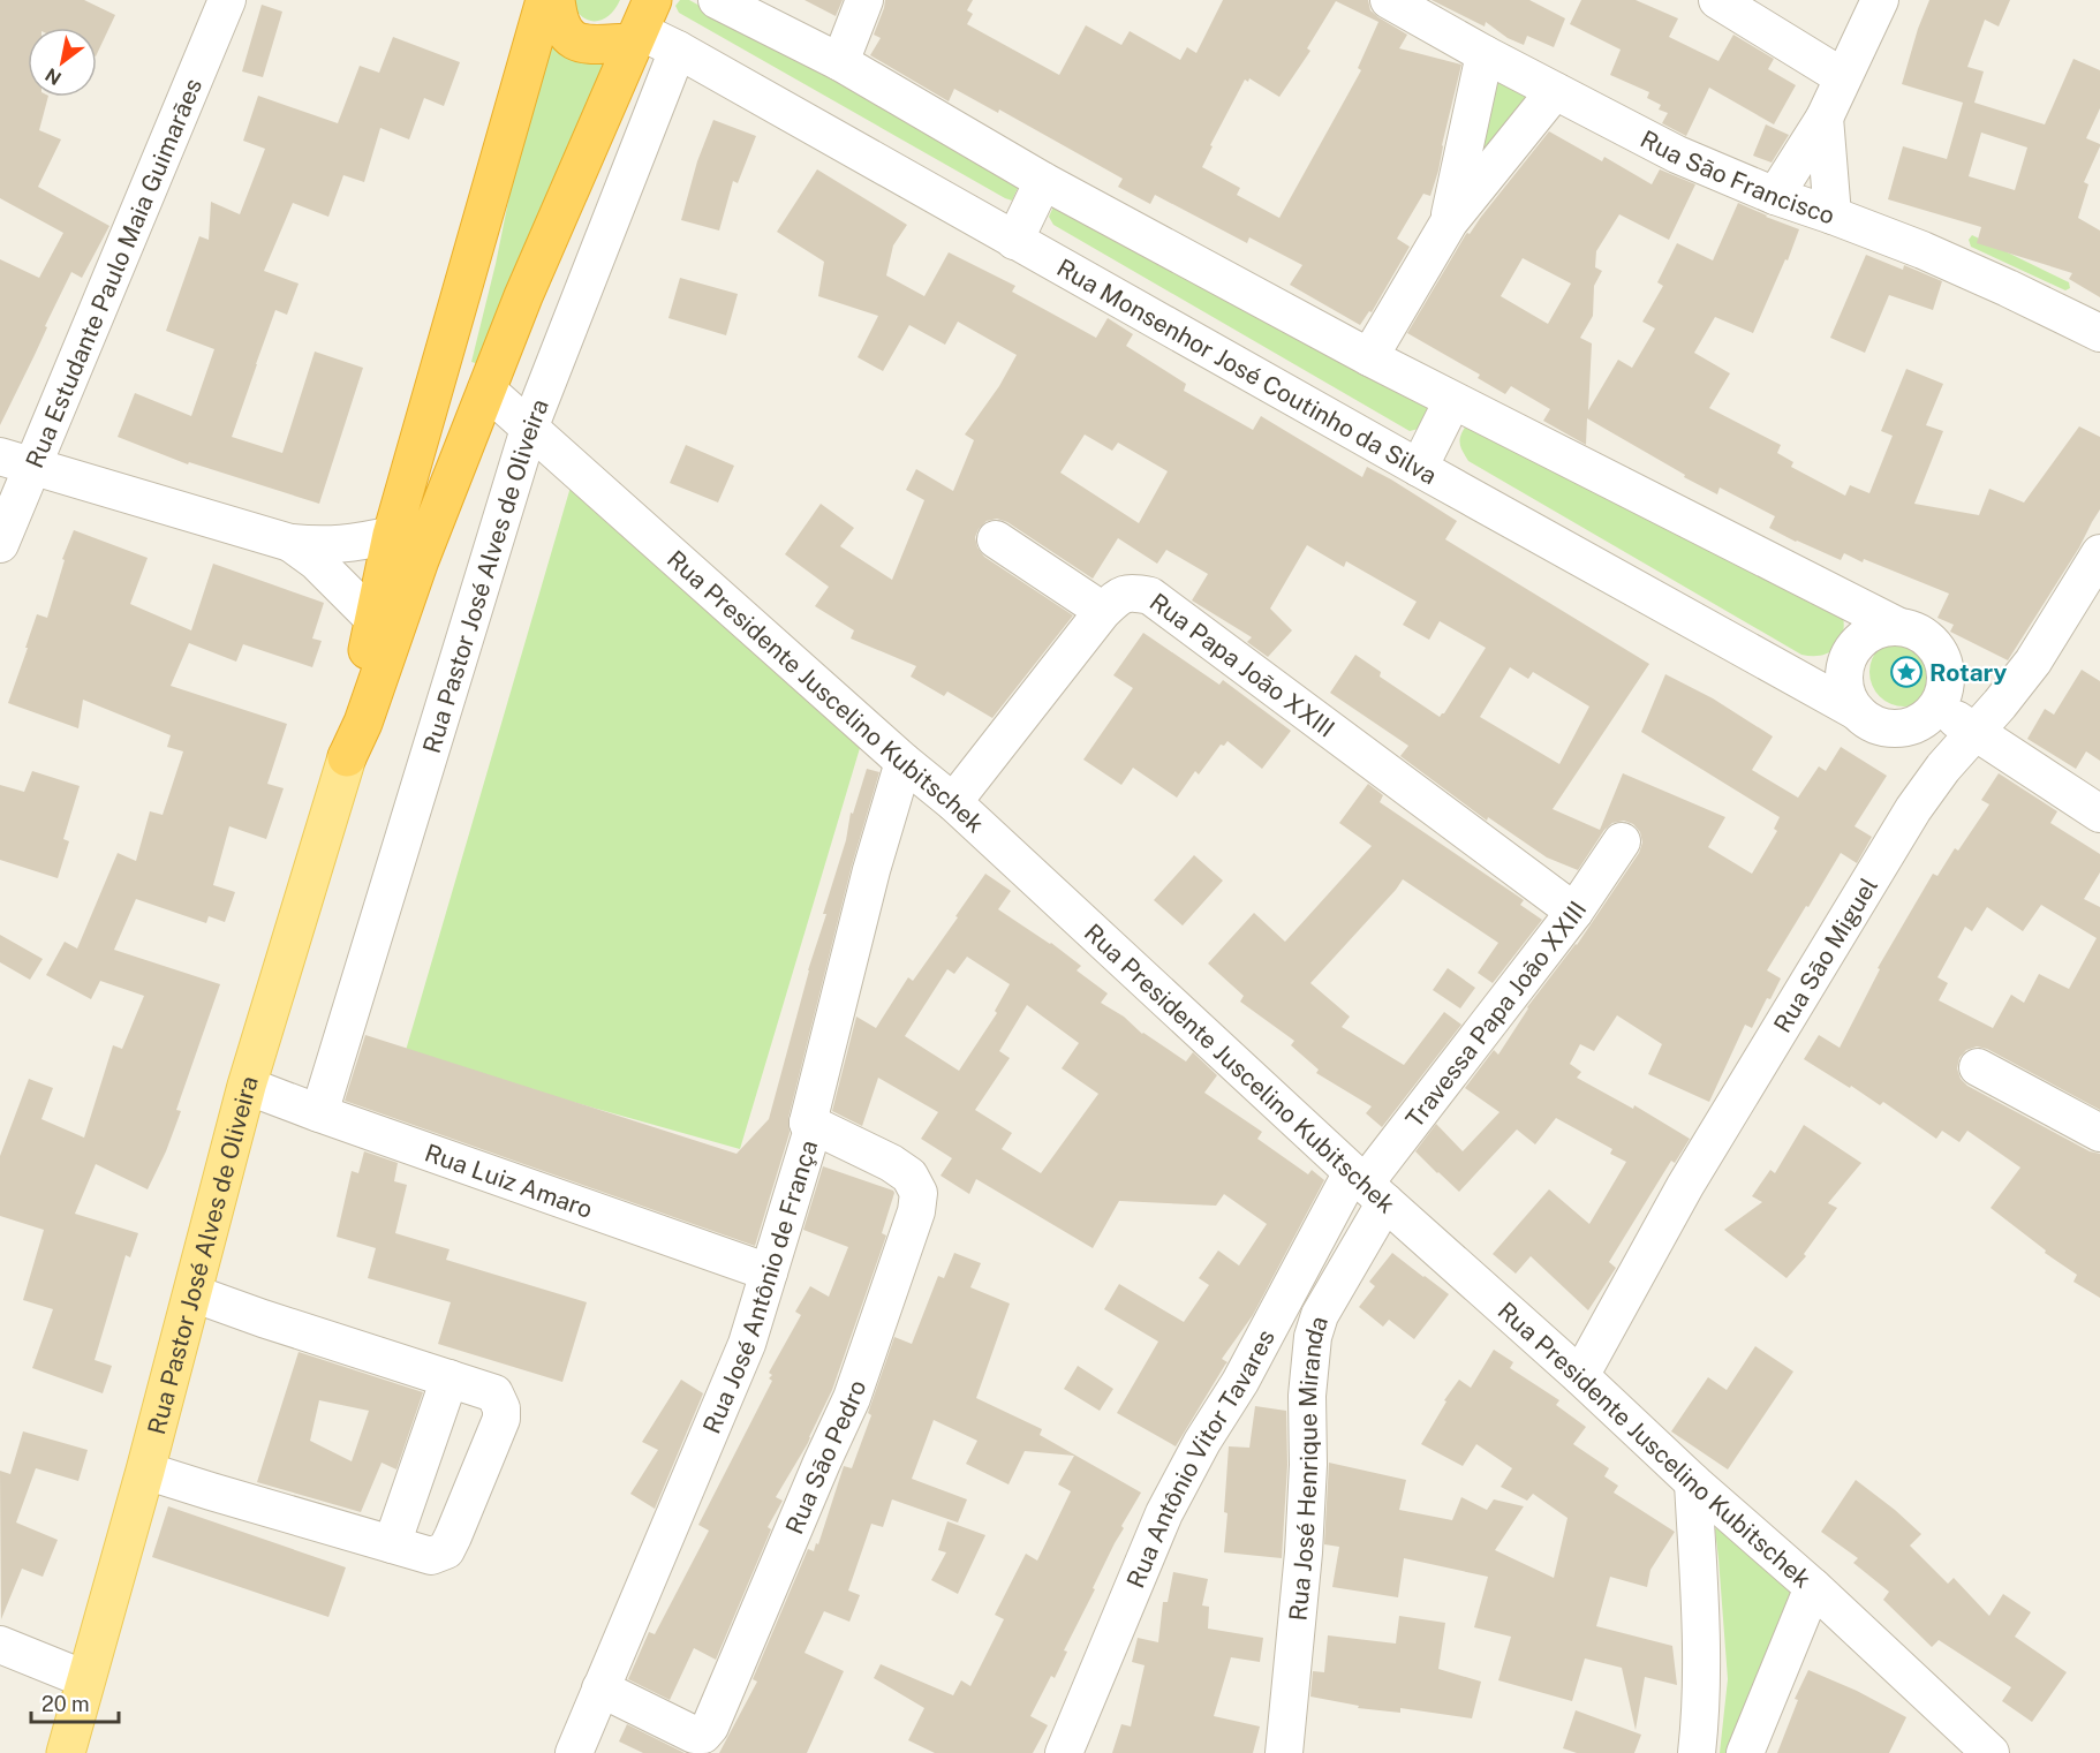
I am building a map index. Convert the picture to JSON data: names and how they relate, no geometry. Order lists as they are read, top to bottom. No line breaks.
{"streets":{"highway":["Rua Pastor José Alves de Oliveira"],"street":["Rua São Francisco","Rua Estudante Paulo Maia Guimarães","Rua Monsenhor José Coutinho da Silva","Rua Papa João XXIII","Rua Presidente Juscelino Kubitschek","Rua São Miguel","Travessa Papa João XXIII","Rua Luiz Amaro","Rua José Antônio de França","Rua São Pedro","Rua Antônio Vitor Tavares","Rua José Henrique Miranda"]},"crossings":[["Rua Monsenhor José Coutinho da Silva","Rua Pastor José Alves de Oliveira"],["Rua Pastor José Alves de Oliveira","Rua Presidente Juscelino Kubitschek"],["Rua Pastor José Alves de Oliveira","Rua Luiz Amaro"],["Rua Papa João XXIII","Rua Presidente Juscelino Kubitschek"],["Rua Papa João XXIII","Travessa Papa João XXIII"],["Rua Presidente Juscelino Kubitschek","Rua São Miguel"],["Rua Presidente Juscelino Kubitschek","Travessa Papa João XXIII"],["Rua Presidente Juscelino Kubitschek","Rua José Antônio de França"],["Rua Presidente Juscelino Kubitschek","Rua Antônio Vitor Tavares"],["Rua Presidente Juscelino Kubitschek","Rua José Henrique Miranda"],["Travessa Papa João XXIII","Rua Antônio Vitor Tavares"],["Travessa Papa João XXIII","Rua José Henrique Miranda"],["Rua Luiz Amaro","Rua José Antônio de França"],["Rua José Antônio de França","Rua São Pedro"],["Rua Antônio Vitor Tavares","Rua José Henrique Miranda"]],"places":{"place":["Rotary"]},"scale_bar":"20 m","north":"bottom left"}
